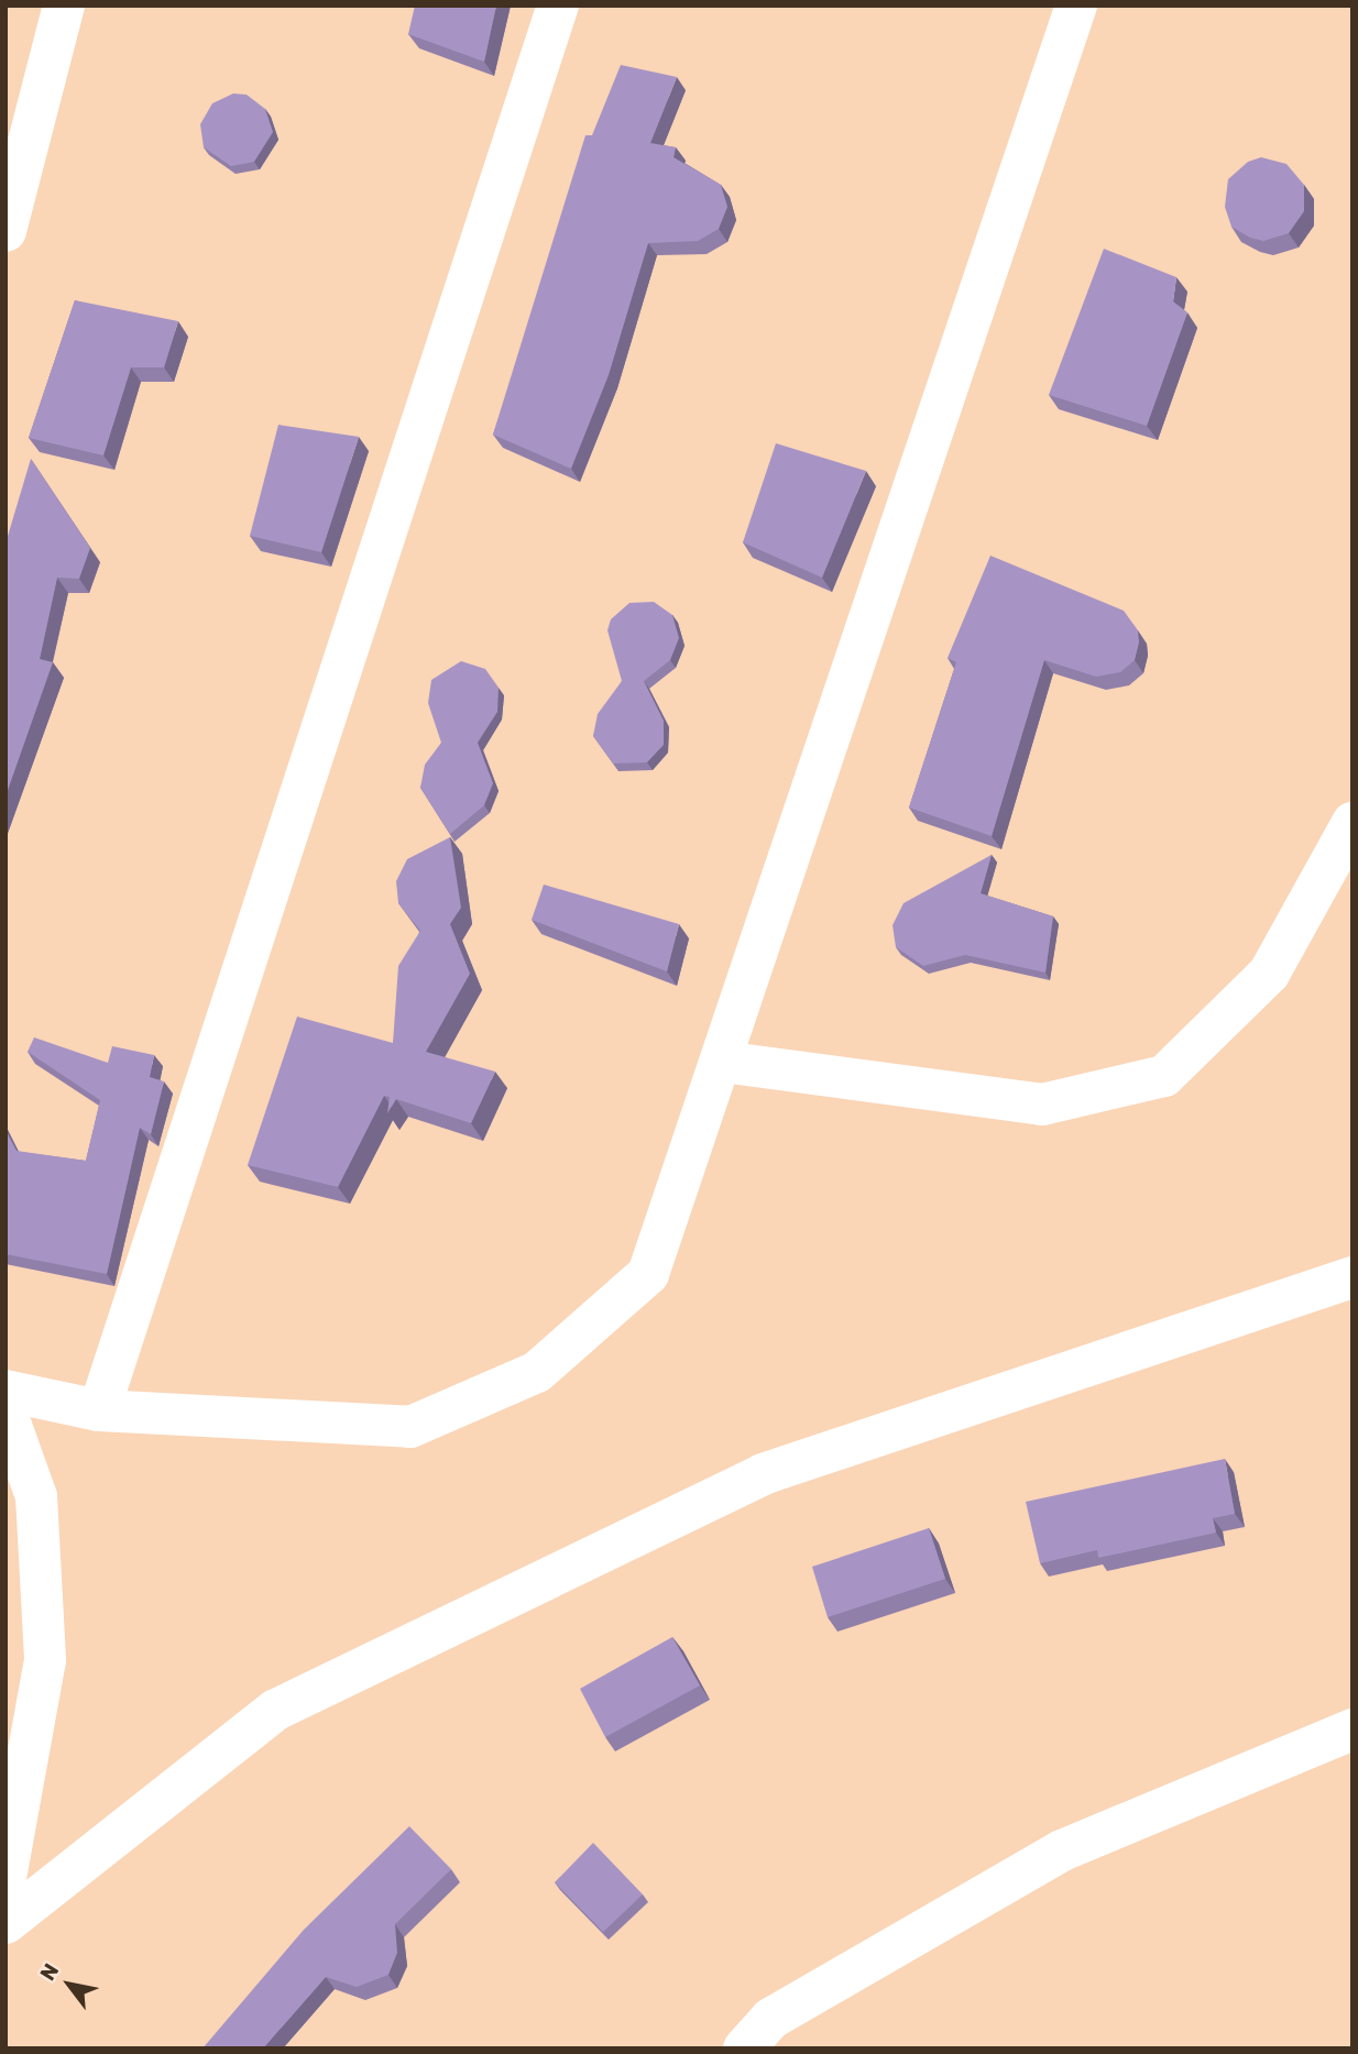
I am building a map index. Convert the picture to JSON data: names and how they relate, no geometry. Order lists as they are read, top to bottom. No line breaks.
{"north":"top left"}
